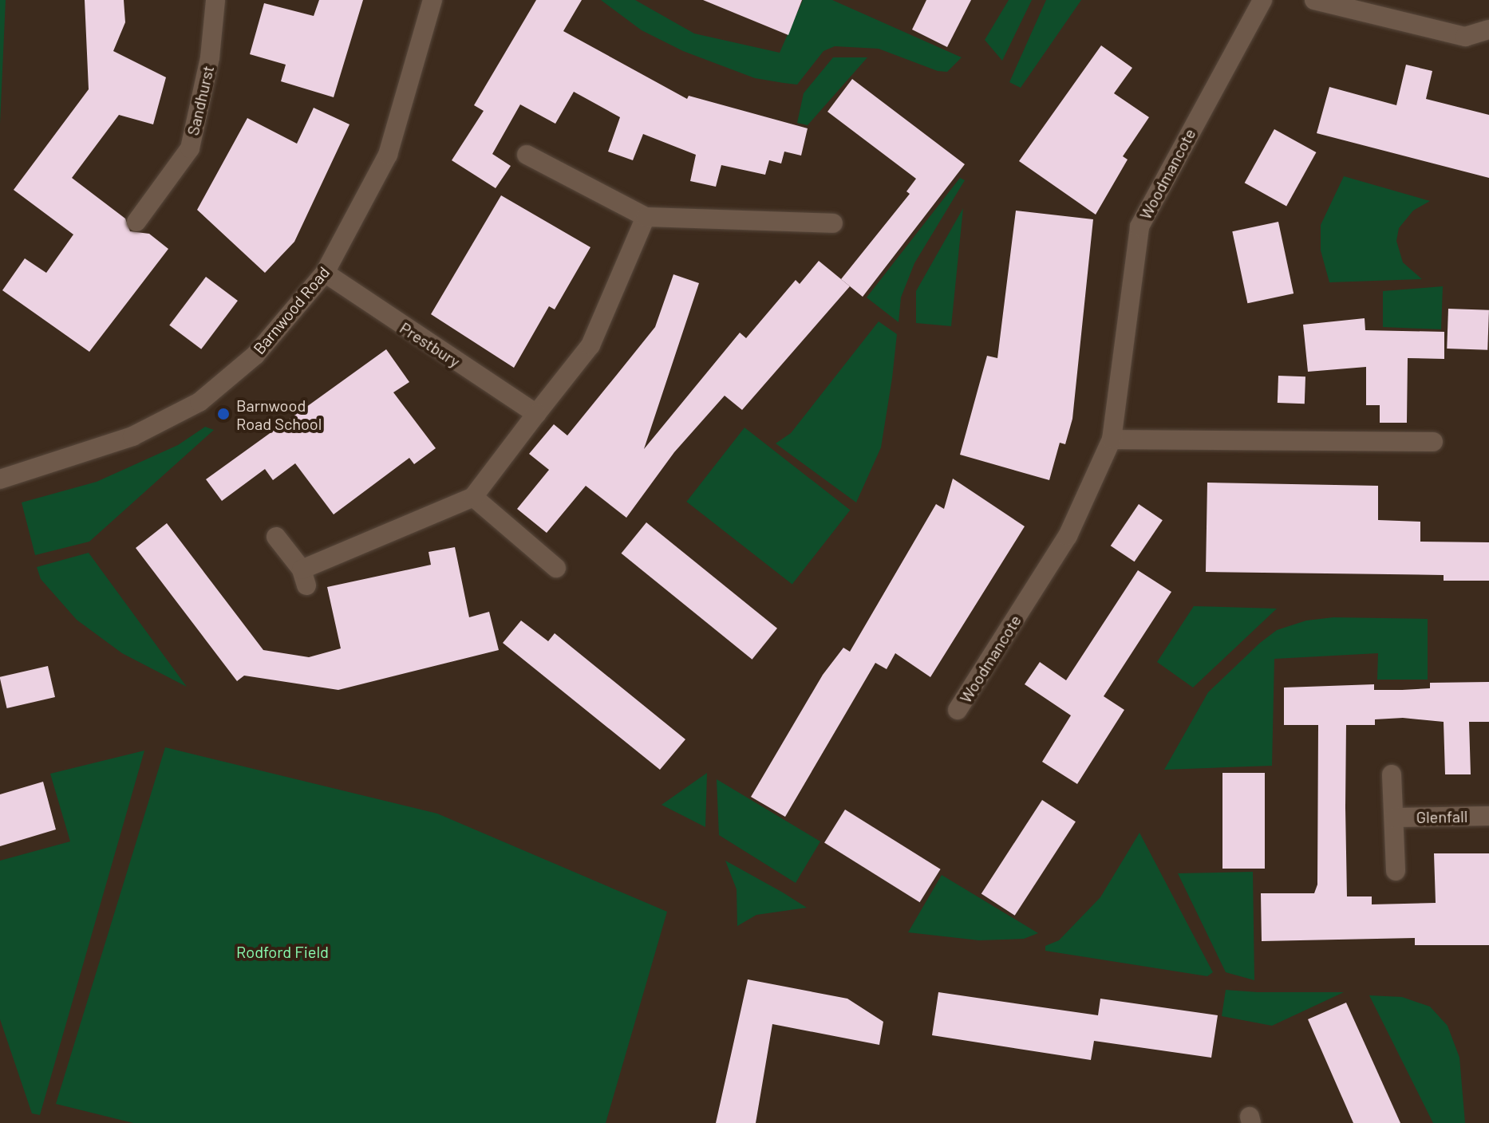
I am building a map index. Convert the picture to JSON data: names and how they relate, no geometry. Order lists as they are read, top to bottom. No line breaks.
{"streets":{"street":["Sandhurst","Woodmancote","Barnwood Road","Prestbury","Glenfall"]},"crossings":[["Barnwood Road","Prestbury"]],"parks":["Rodford Field"],"places":["Barnwood Road School"]}
